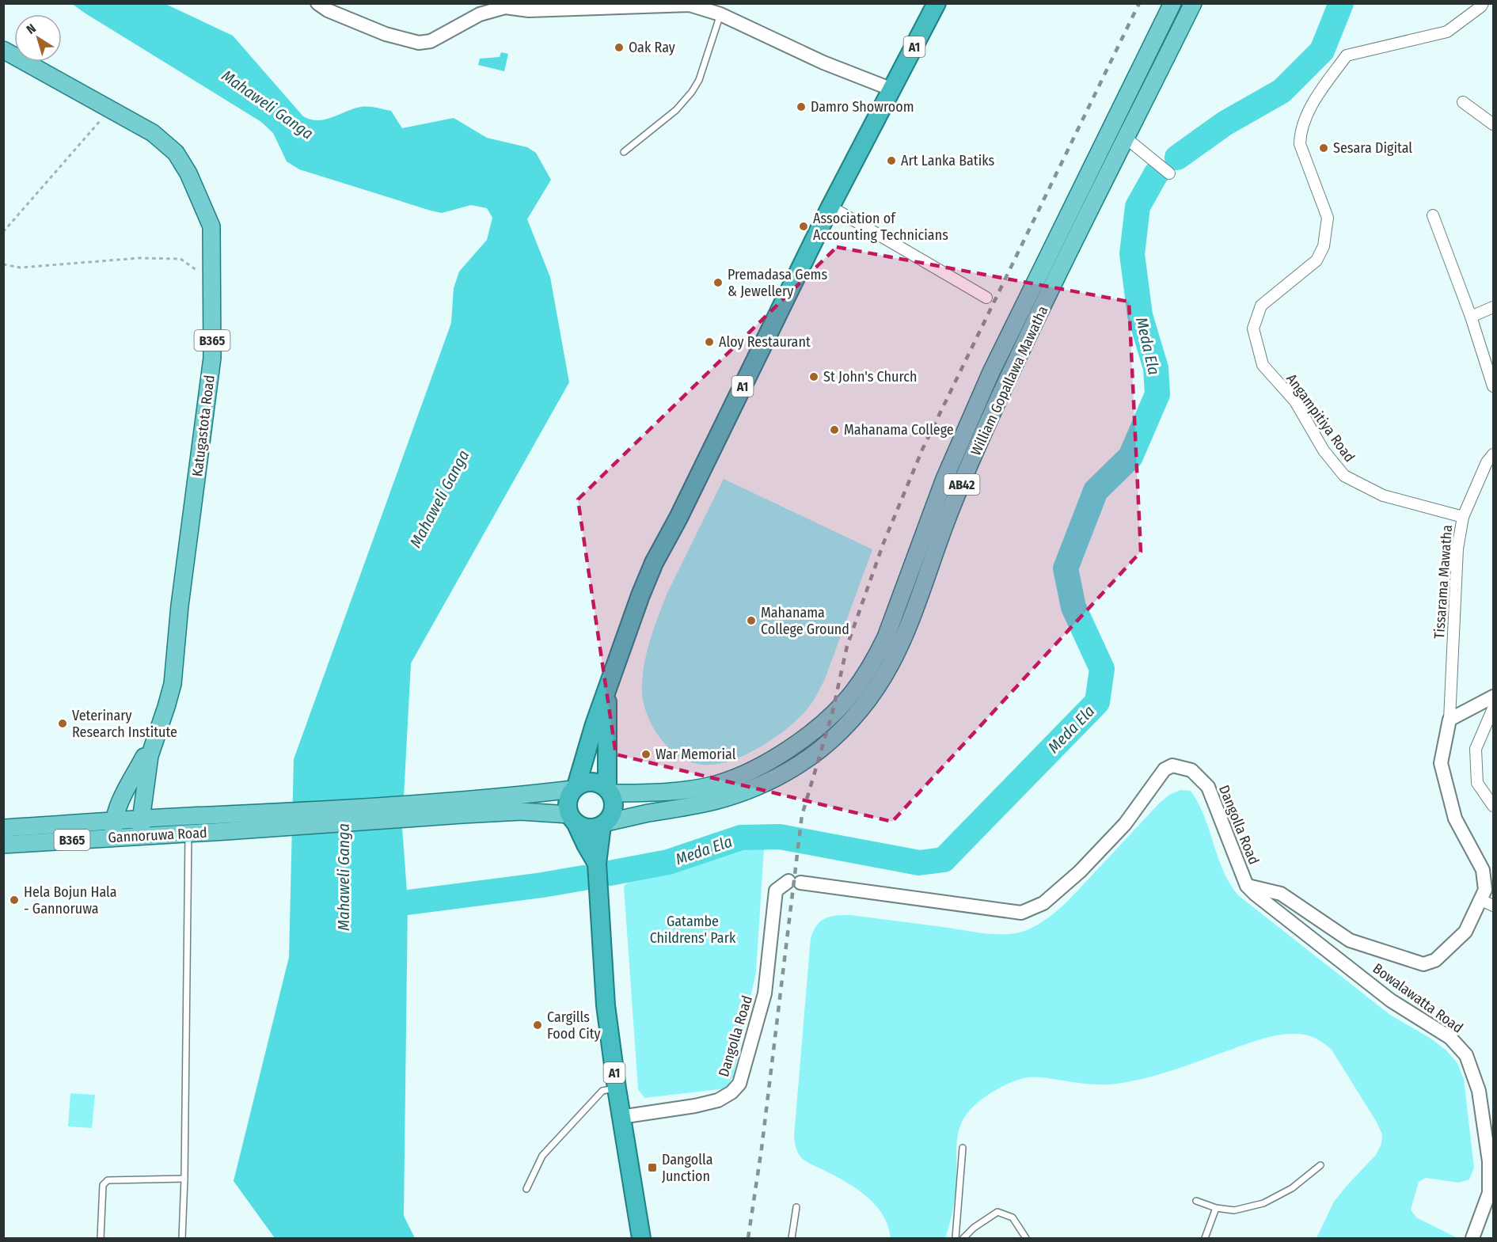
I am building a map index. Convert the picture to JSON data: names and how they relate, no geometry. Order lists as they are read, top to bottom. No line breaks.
{"streets":{"highway":["A1"],"main road":["B365","William Gopallawa Mawatha","Katugastota Road","AB42","Gannoruwa Road"],"street":["Angampitiya Road","Tissarama Mawatha","Dangolla Road","Bowalawatta Road"]},"crossings":[["A1","William Gopallawa Mawatha"],["A1","Dangolla Road"],["Angampitiya Road","Tissarama Mawatha"],["Katugastota Road","Gannoruwa Road"],["Tissarama Mawatha","Dangolla Road"],["Dangolla Road","Bowalawatta Road"]],"water":["Mahaweli Ganga","Meda Ela"],"parks":["Gatambe Childrens' Park"],"places":{"other":["Oak Ray","Damro Showroom","Sesara Digital","Art Lanka Batiks","Association of Accounting Technicians","Premadasa Gems & Jewellery","Aloy Restaurant","St John's Church","Mahanama College","Mahanama College Ground","Veterinary Research Institute","War Memorial","Hela Bojun Hala - Gannoruwa","Cargills Food City"],"transit":["Dangolla Junction"]},"north":"top left"}
